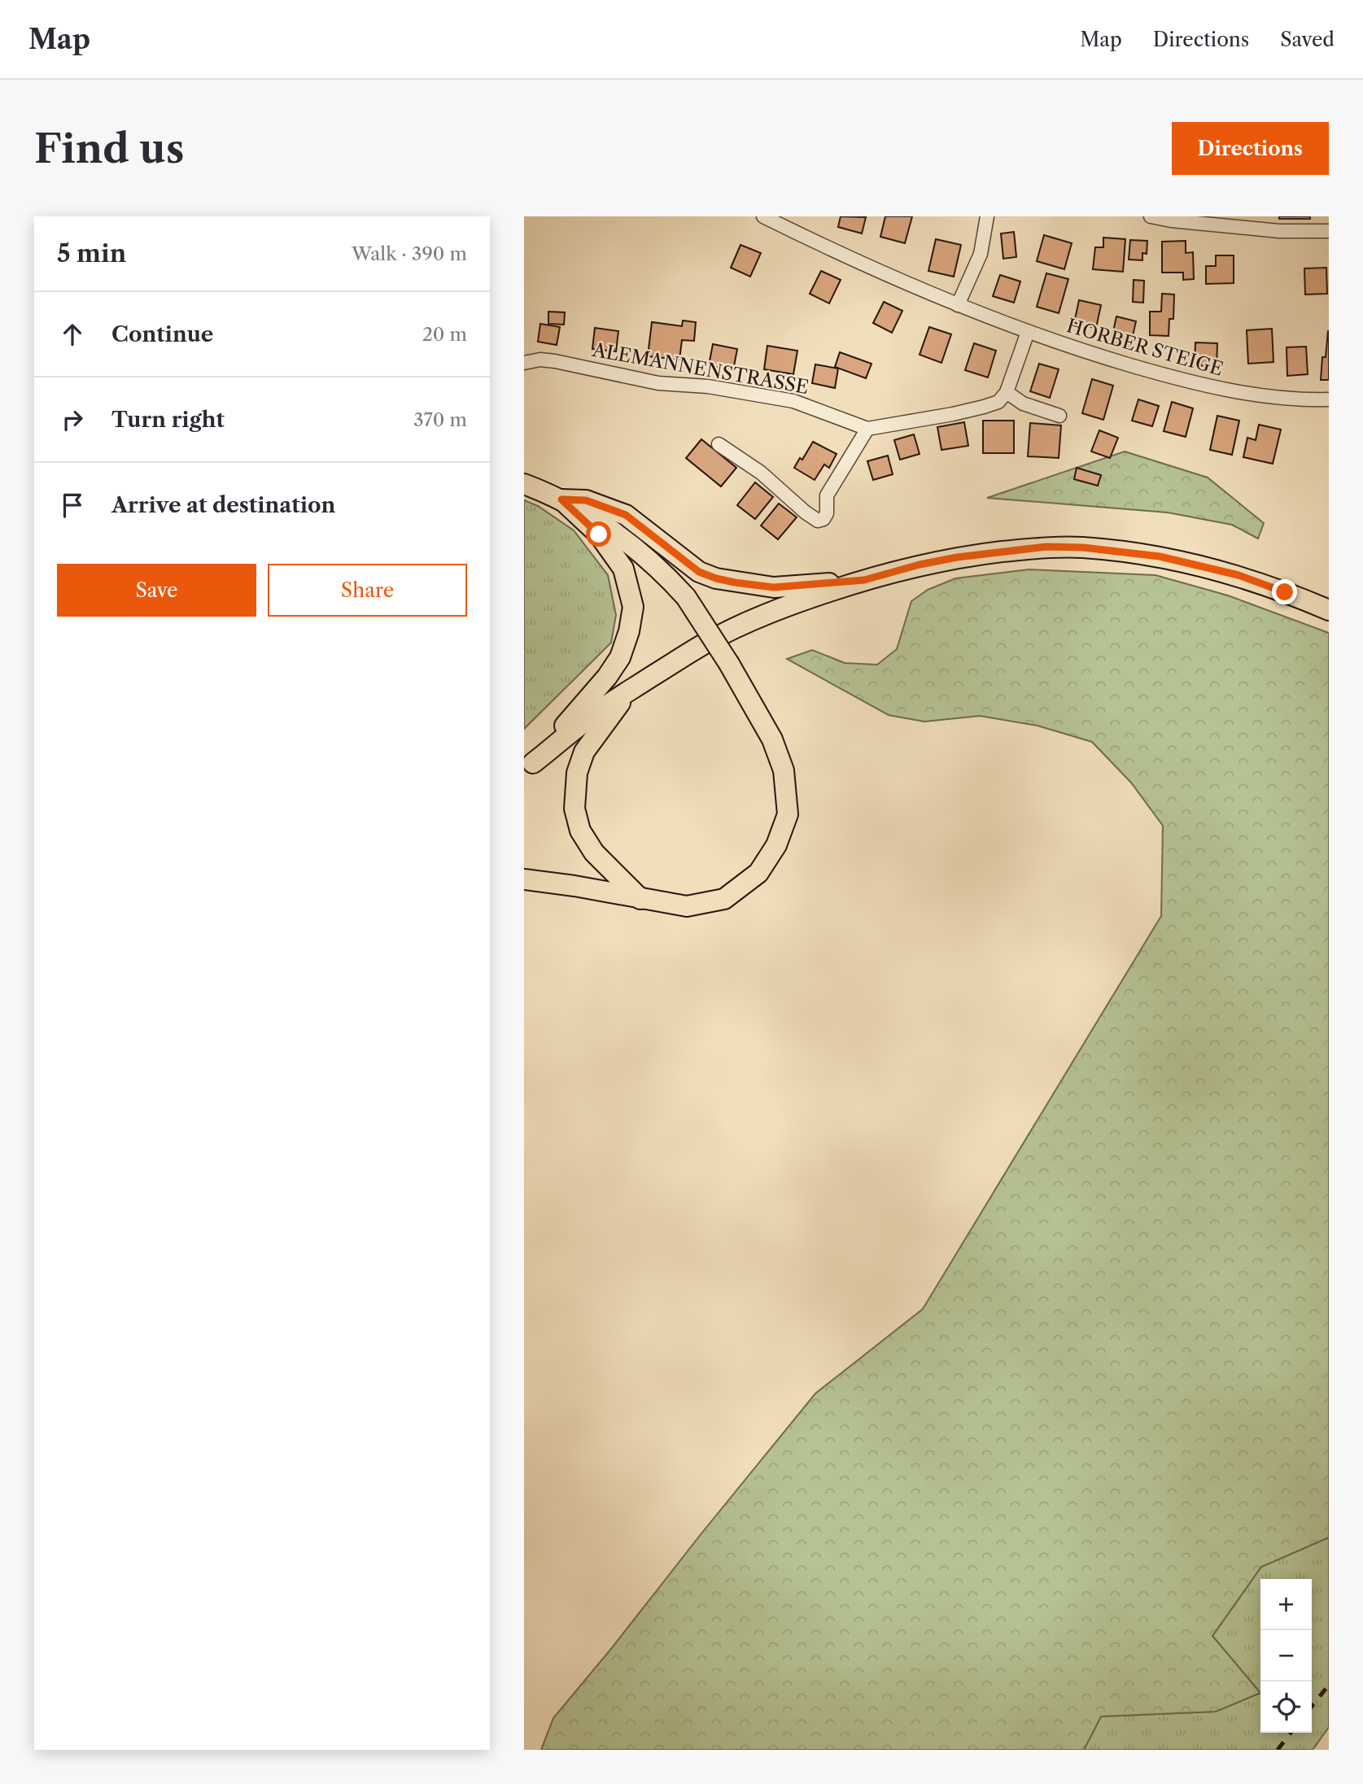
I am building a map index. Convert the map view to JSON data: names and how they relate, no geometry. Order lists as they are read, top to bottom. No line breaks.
{"streets":{"street":["HORBER STEIGE","ALEMANNENSTRASSE"]},"page":{"header":"Map","nav":["Map","Directions","Saved"],"buttons":["Directions",["Save","Share"]],"title":"Find us","heading":["5 min","Walk · 390 m"],"list":[["Continue","20 m"],["Turn right","370 m"],"Arrive at destination"],"map_buttons":["+","−"]}}
